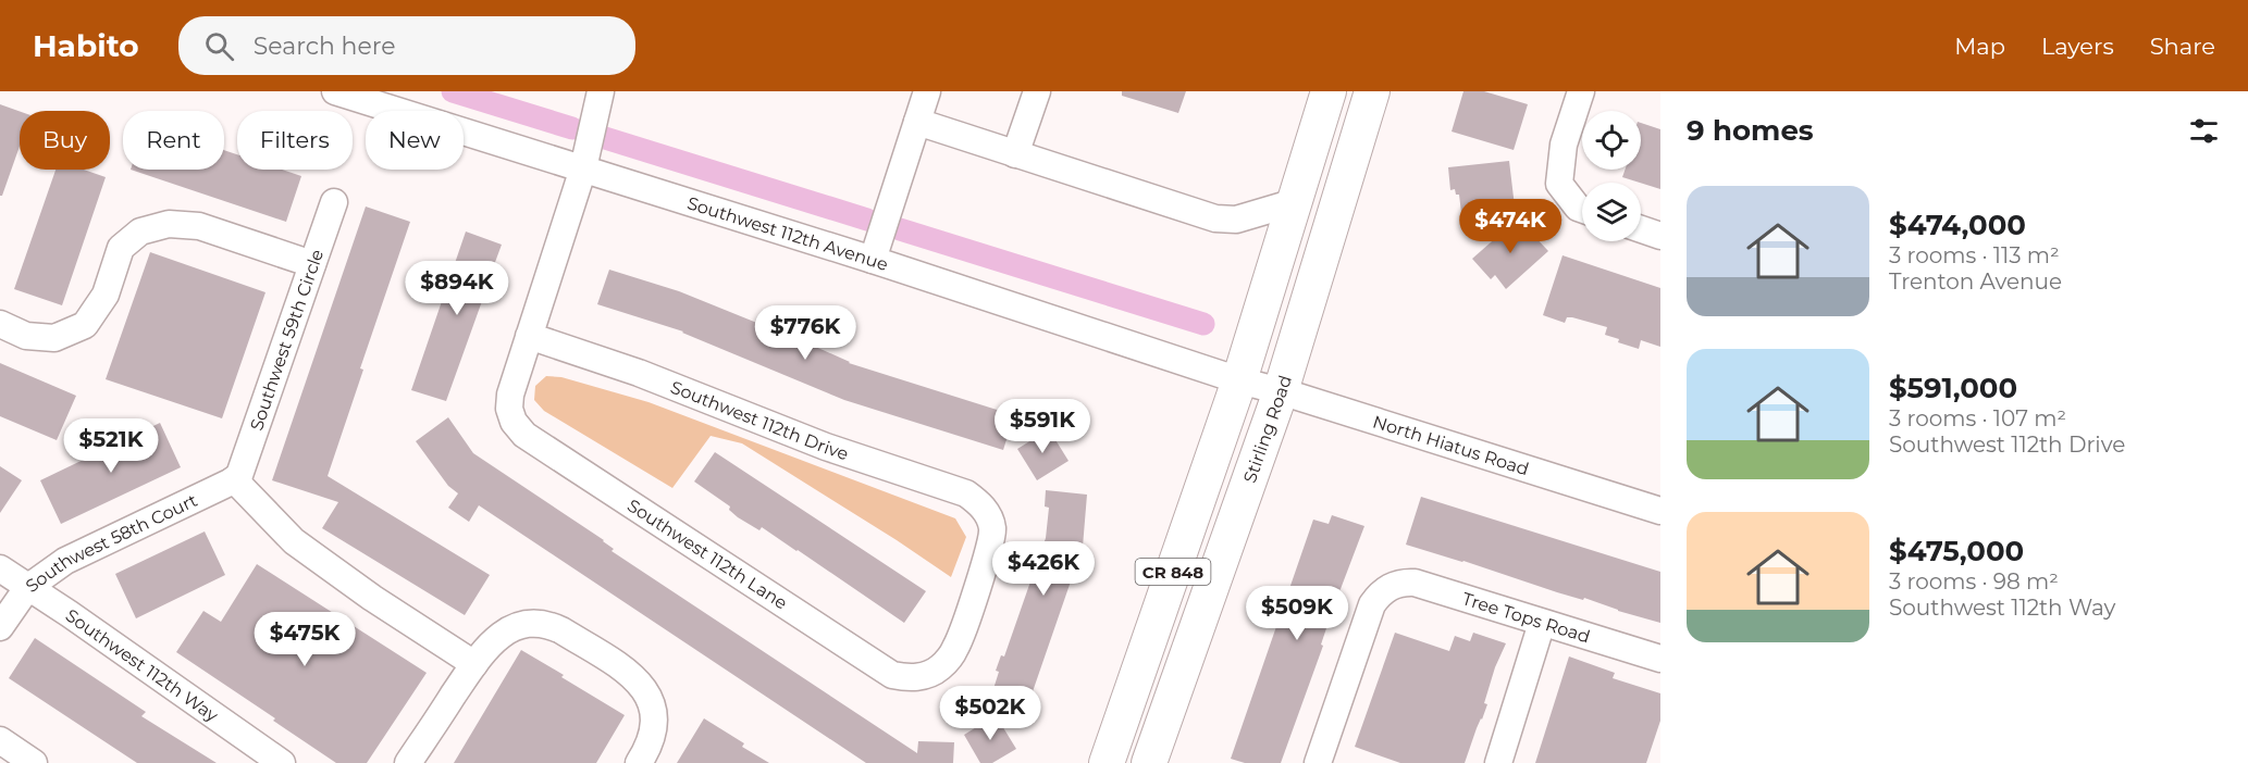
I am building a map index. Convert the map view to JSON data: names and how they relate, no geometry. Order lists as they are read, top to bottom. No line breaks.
{"streets":{"main road":["Stirling Road","CR 848"],"street":["Southwest 112th Avenue","Southwest 59th Circle","Southwest 112th Drive","North Hiatus Road","Southwest 58th Court","Southwest 112th Lane","Tree Tops Road","Southwest 112th Way"]},"crossings":[["Southwest 112th Avenue","North Hiatus Road"],["Southwest 112th Avenue","CR 848"],["Southwest 59th Circle","Southwest 58th Court"],["Southwest 112th Drive","Southwest 112th Lane"],["Stirling Road","North Hiatus Road"],["North Hiatus Road","CR 848"],["Southwest 58th Court","Southwest 112th Way"]],"page":{"header":"Habito","search":"Search here","nav":["Map","Layers","Share"],"heading":"9 homes","chip":["Buy","Rent","Filters","New"],"list":[{"name":"$474,000","note":"3 rooms · 113 m² · Trenton Avenue"},{"name":"$591,000","note":"3 rooms · 107 m² · Southwest 112th Drive"},{"name":"$475,000","note":"3 rooms · 98 m² · Southwest 112th Way"}],"price":["$474K","$894K","$776K","$591K","$521K","$426K","$509K","$475K","$502K"]}}
